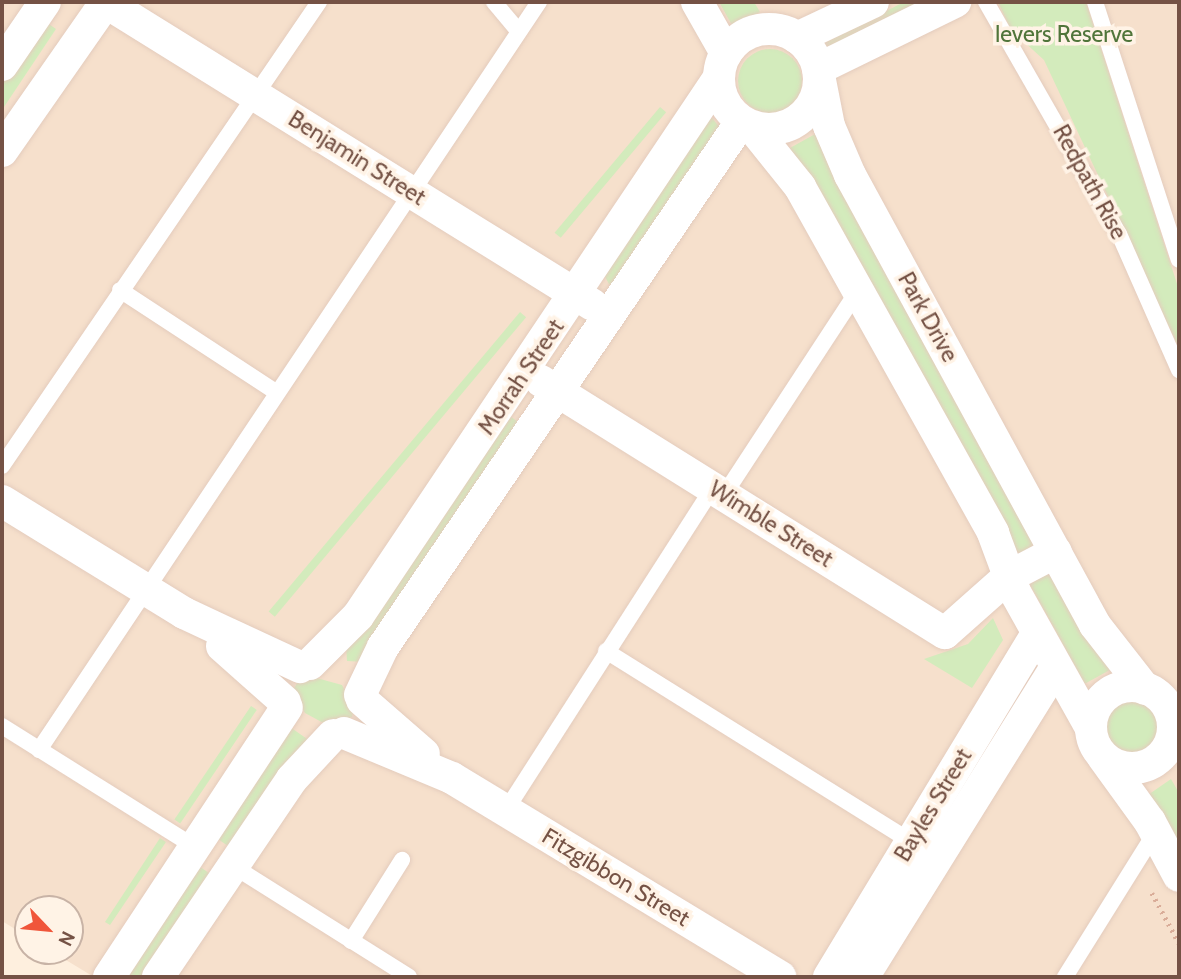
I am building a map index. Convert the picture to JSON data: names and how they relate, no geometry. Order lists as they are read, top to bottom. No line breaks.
{"streets":{"street":["Benjamin Street","Park Drive","Morrah Street","Wimble Street","Bayles Street","Fitzgibbon Street"],"lane":["Redpath Rise"]},"crossings":[["Benjamin Street","Morrah Street"],["Park Drive","Morrah Street"],["Park Drive","Wimble Street"],["Park Drive","Bayles Street"],["Morrah Street","Wimble Street"],["Morrah Street","Fitzgibbon Street"]],"parks":["Ievers Reserve"],"north":"bottom right"}
